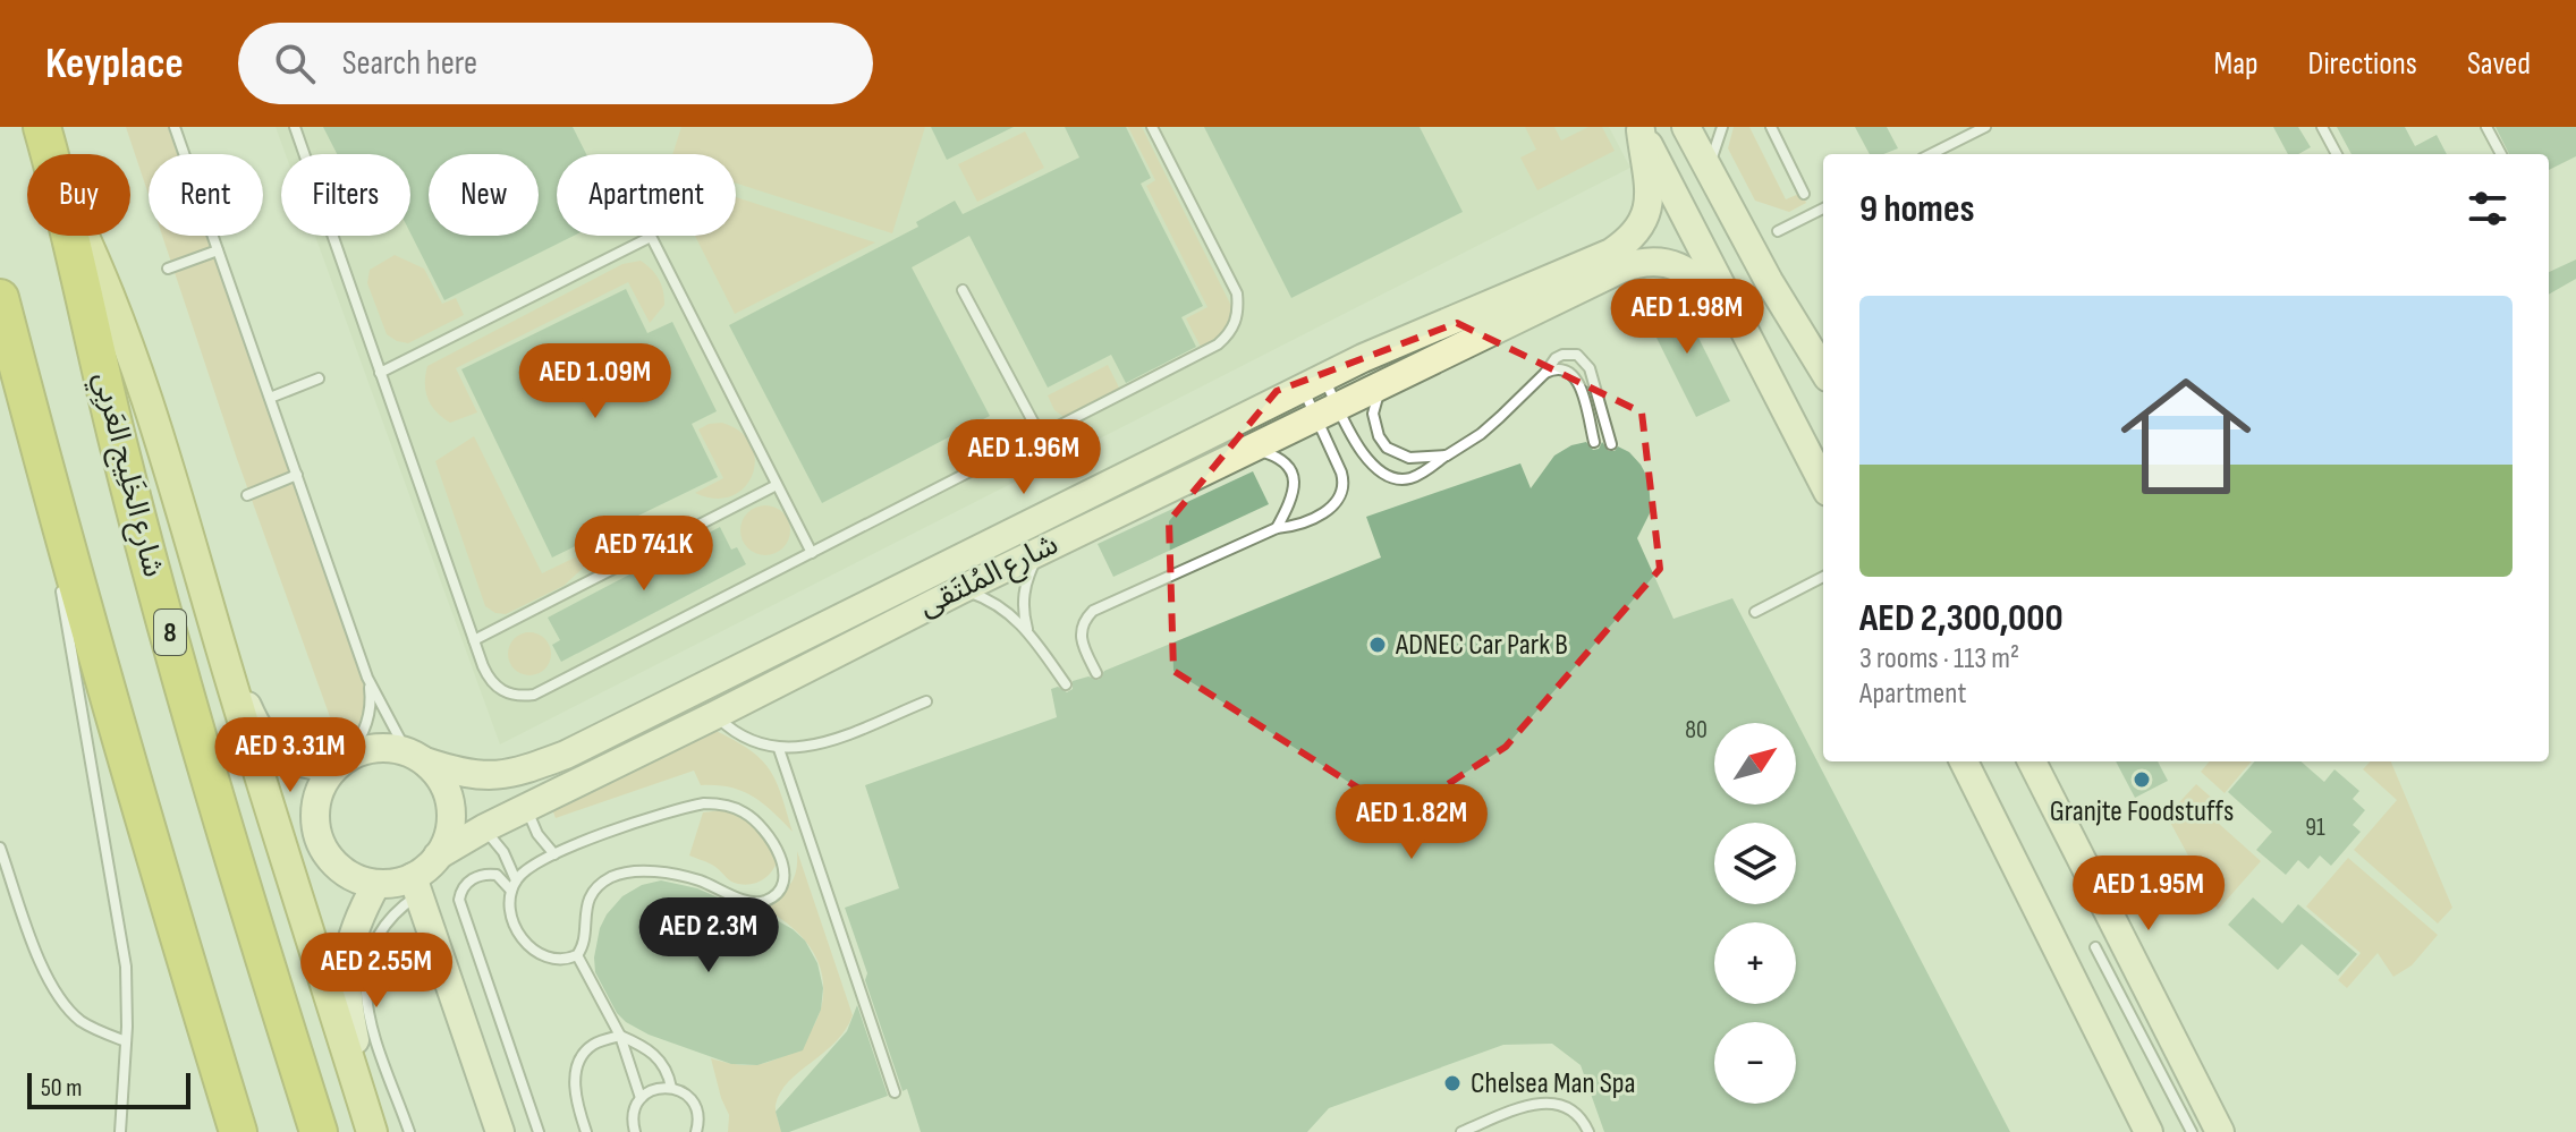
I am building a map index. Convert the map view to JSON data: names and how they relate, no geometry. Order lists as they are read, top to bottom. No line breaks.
{"streets":{"highway":["شارع الخَلِيج العَربِي","8"],"street":["شارع المُلتَقى"]},"places":["ADNEC Car Park B","Granjte Foodstuffs","Chelsea Man Spa"],"house_numbers":["80","91"],"scale_bar":"50 m","north":"top right","page":{"header":"Keyplace","search":"Search here","nav":["Map","Directions","Saved"],"chip":["Buy","Rent","Filters","New","Apartment"],"heading":"9 homes","list":[{"name":"AED 2,300,000","note":"3 rooms · 113 m² · Apartment"}],"price":["AED 1.98M","AED 1.09M","AED 1.96M","AED 741K","AED 3.31M","AED 1.82M","AED 1.95M","AED 2.3M","AED 2.55M"],"map_buttons":["+","−"],"scale":"50 m"}}
